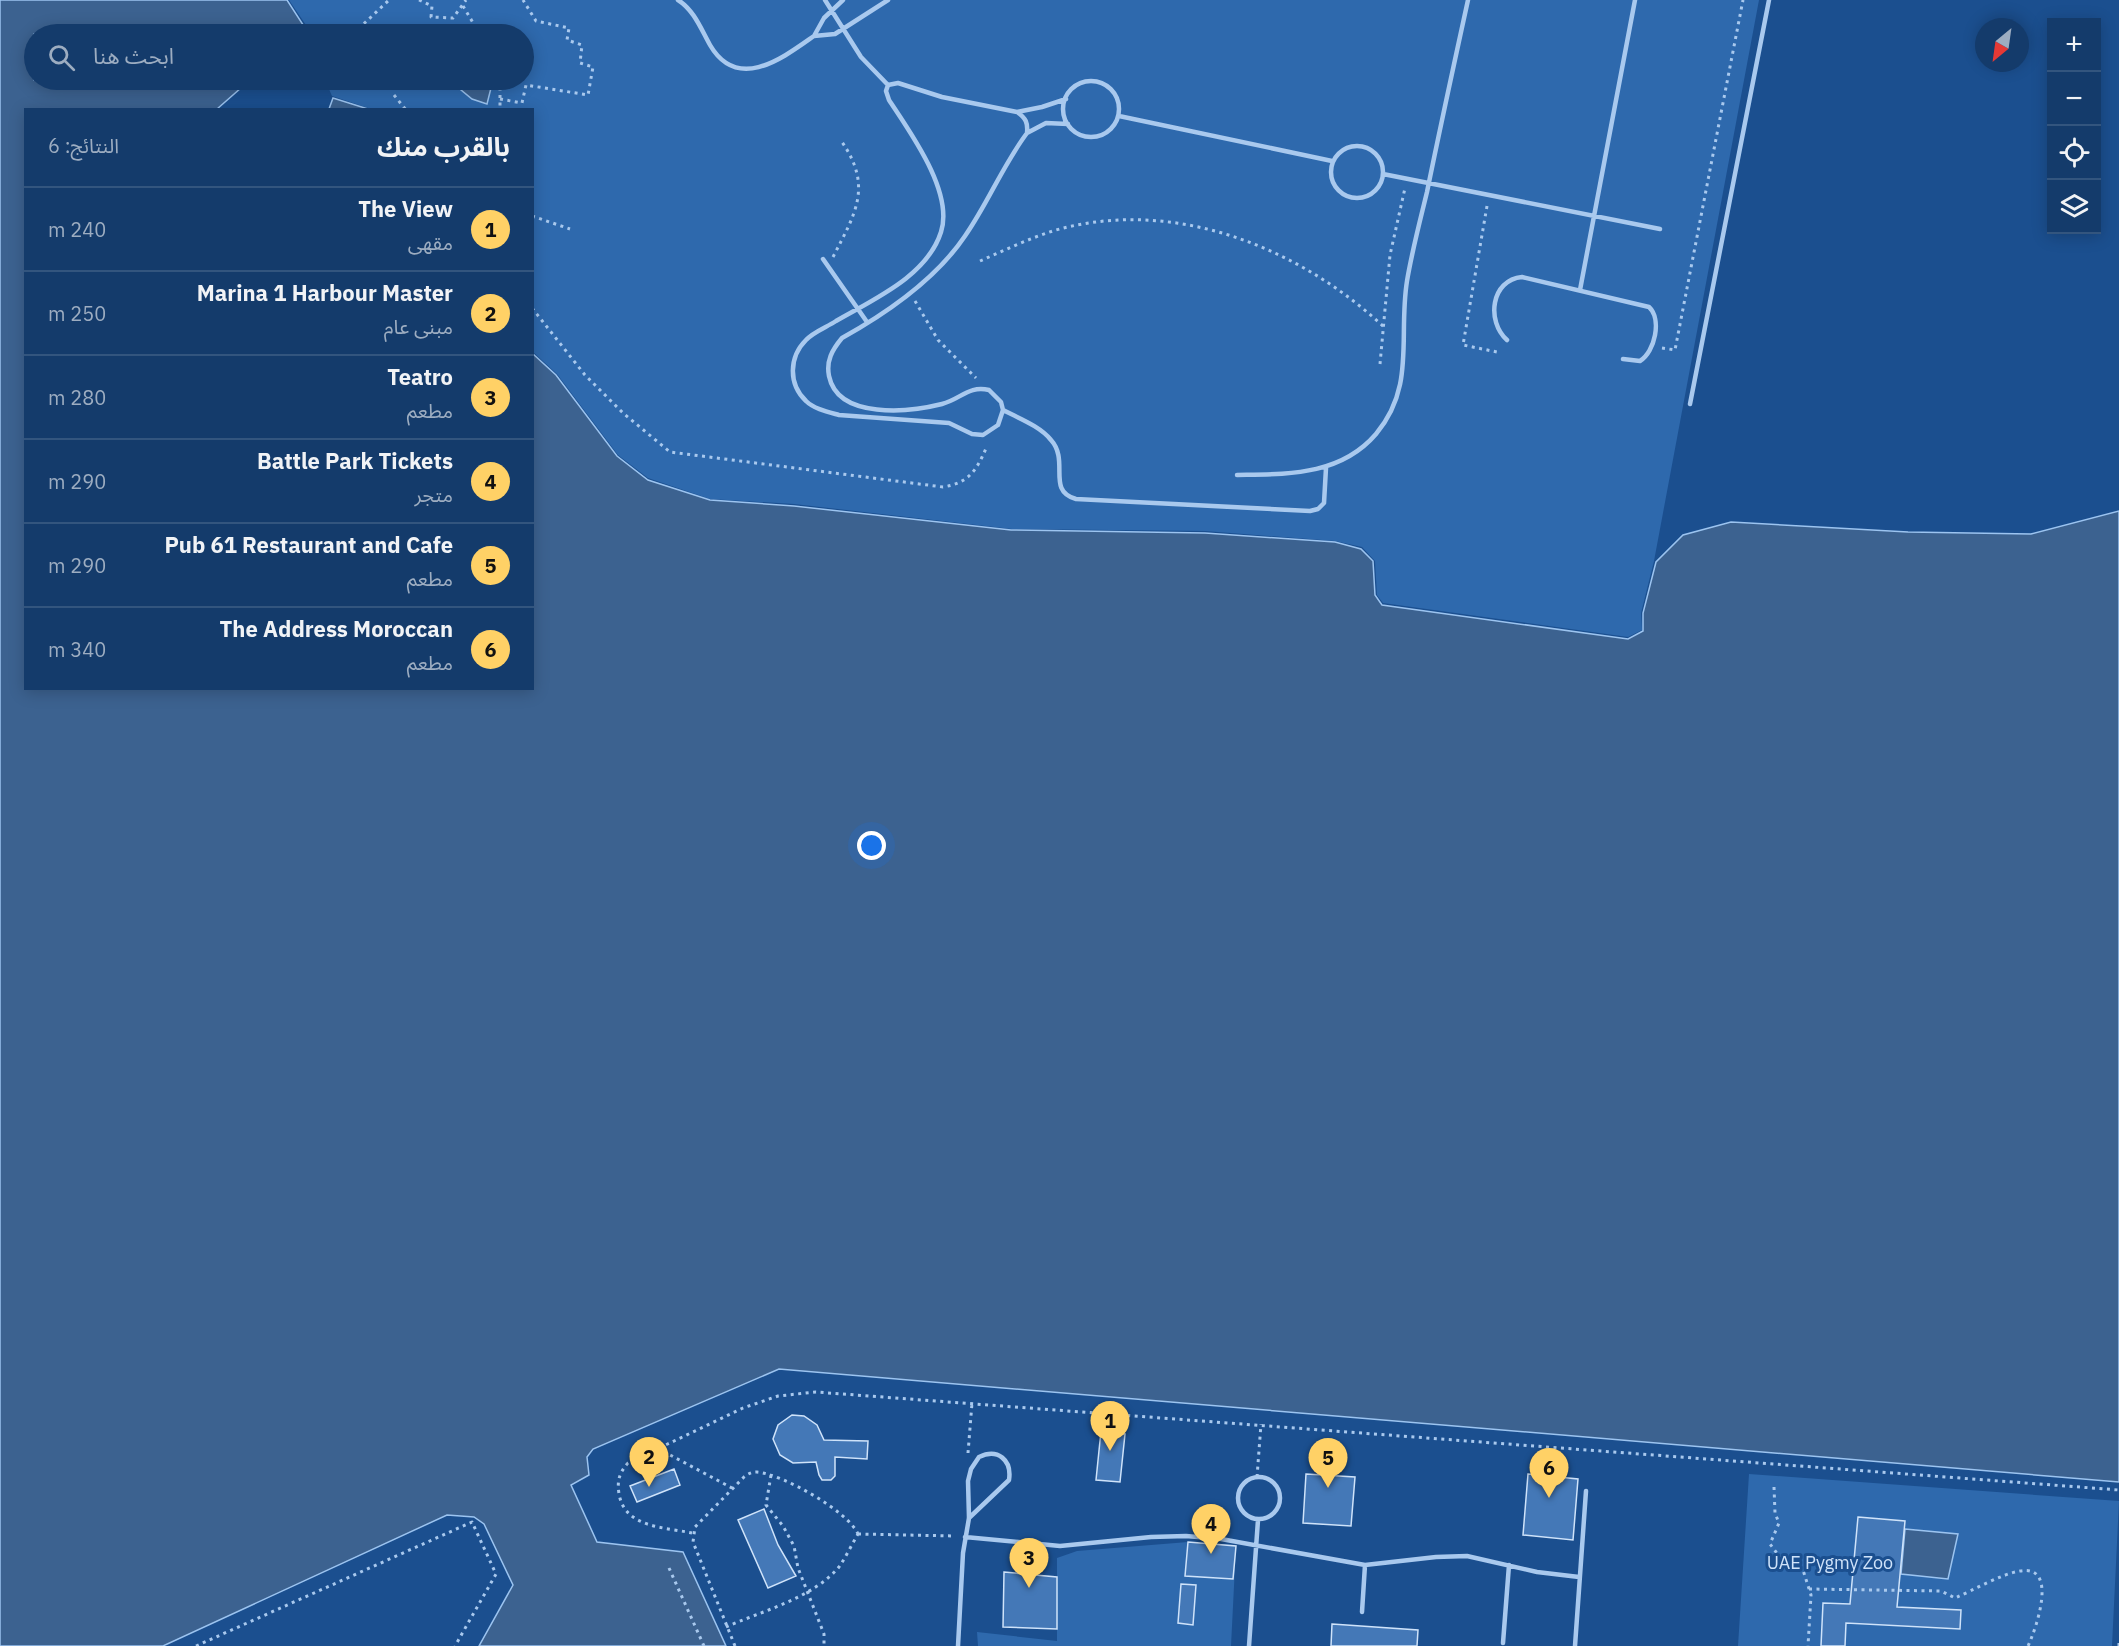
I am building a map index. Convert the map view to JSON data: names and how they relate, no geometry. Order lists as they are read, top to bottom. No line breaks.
{"parks":["UAE Pygmy Zoo"],"north":"bottom left","page":{"map_buttons":["+","−"],"search":"ابحث هنا","heading":["بالقرب منك","النتائج: 6"],"list":[{"mark":"1","name":"The View","note":"مقهى","value":"240 m"},{"mark":"2","name":"Marina 1 Harbour Master","note":"مبنى عام","value":"250 m"},{"mark":"3","name":"Teatro","note":"مطعم","value":"280 m"},{"mark":"4","name":"Battle Park Tickets","note":"متجر","value":"290 m"},{"mark":"5","name":"Pub 61 Restaurant and Cafe","note":"مطعم","value":"290 m"},{"mark":"6","name":"The Address Moroccan","note":"مطعم","value":"340 m"}],"pins":["1","2","5","6","4","3"]}}
